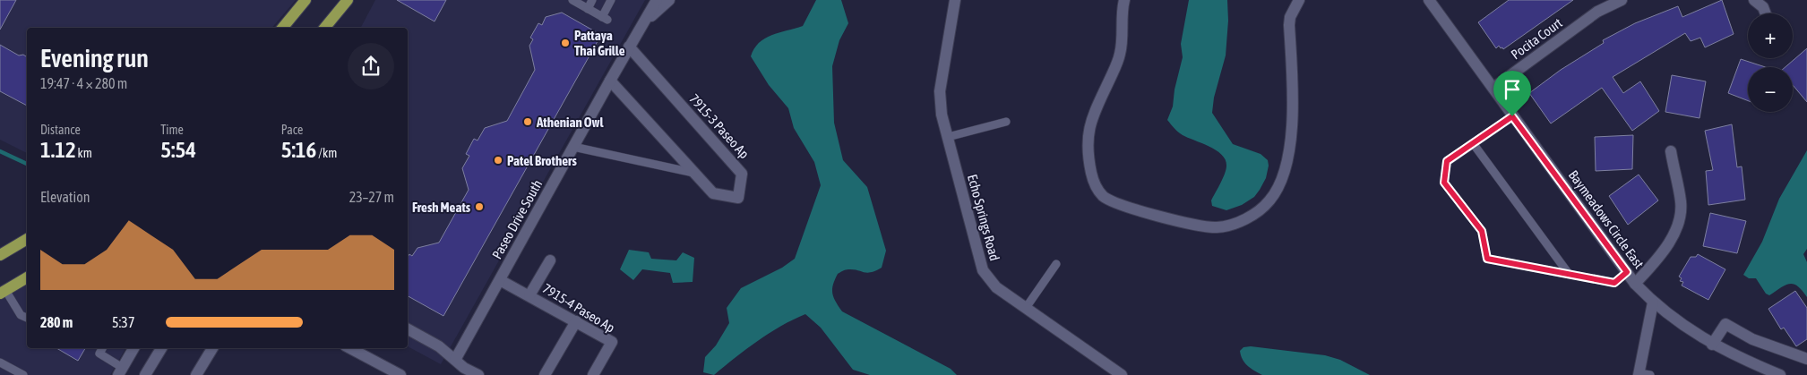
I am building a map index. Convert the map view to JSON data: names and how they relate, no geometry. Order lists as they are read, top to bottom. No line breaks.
{"streets":{"street":["Pocita Court","7915-3 Paseo Ap","Echo Springs Road","Paseo Drive South","Baymeadows Circle East","7915-4 Paseo Ap"]},"crossings":[["Pocita Court","Baymeadows Circle East"],["7915-3 Paseo Ap","Paseo Drive South"],["Paseo Drive South","7915-4 Paseo Ap"]],"places":["Pattaya Thai Grille","Athenian Owl","Patel Brothers","Fresh Meats"],"page":{"map_buttons":["+","−"],"heading":["Evening run","19:47 · 4 × 280 m"],"stats":[["Distance","1.12 km"],["Time","5:54"],["Pace","5:16 /km"]],"chart":["Elevation","23–27 m"],"list":[{"name":"280 m","note":"5:37"}]}}
